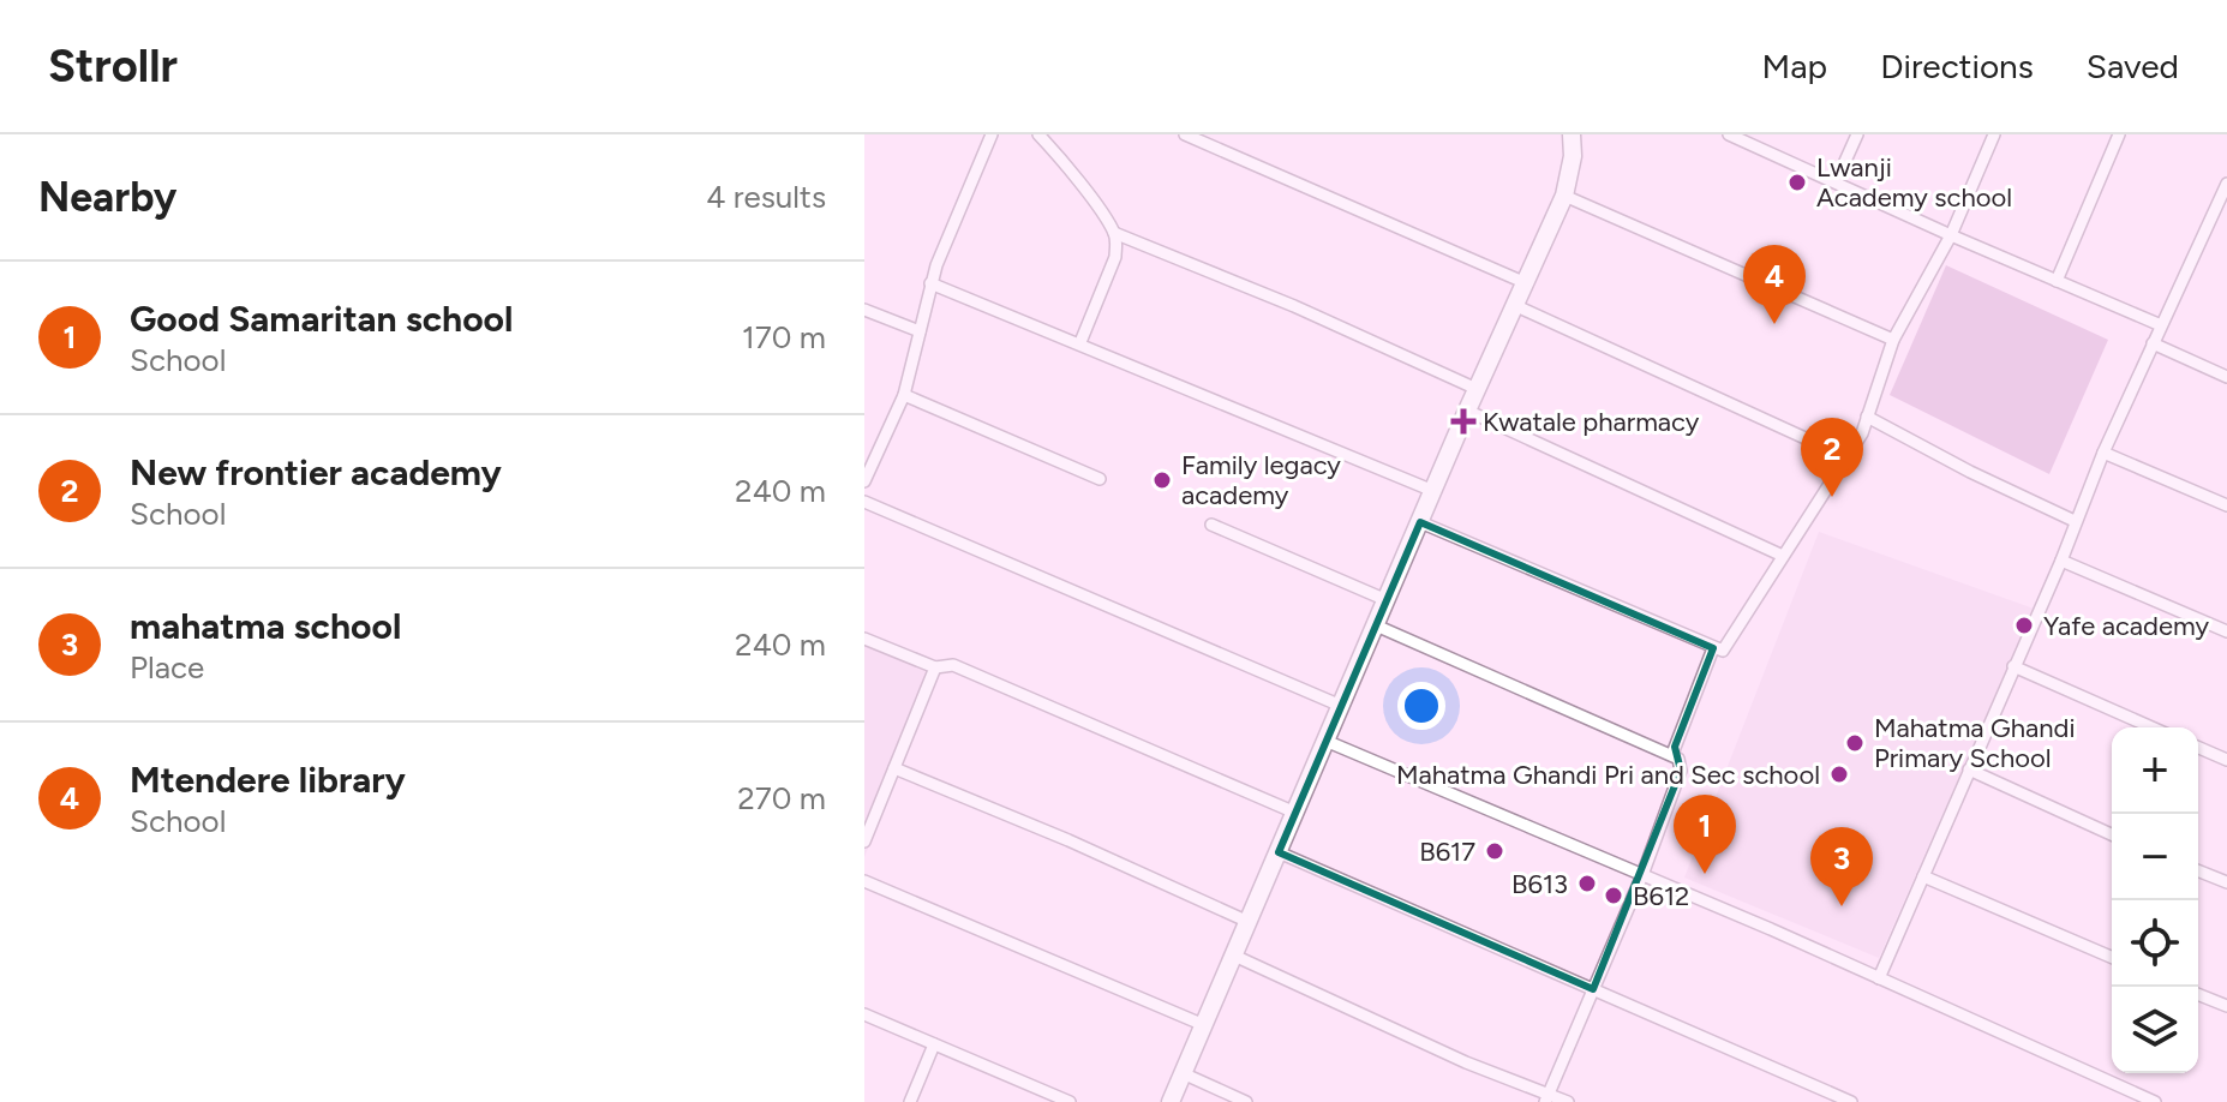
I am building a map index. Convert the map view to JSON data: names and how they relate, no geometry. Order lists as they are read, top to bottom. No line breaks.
{"places":{"other":["Lwanji Academy school","Family legacy academy","Yafe academy","Mahatma Ghandi Primary School","Mahatma Ghandi Pri and Sec school","B617","B613","B612"],"health":["Kwatale pharmacy"]},"page":{"header":"Strollr","nav":["Map","Directions","Saved"],"heading":["Nearby","4 results"],"pins":["4","2","1","3"],"list":[{"mark":"1","name":"Good Samaritan school","note":"School","value":"170 m"},{"mark":"2","name":"New frontier academy","note":"School","value":"240 m"},{"mark":"3","name":"mahatma school","note":"Place","value":"240 m"},{"mark":"4","name":"Mtendere library","note":"School","value":"270 m"}],"map_buttons":["+","−"]}}
